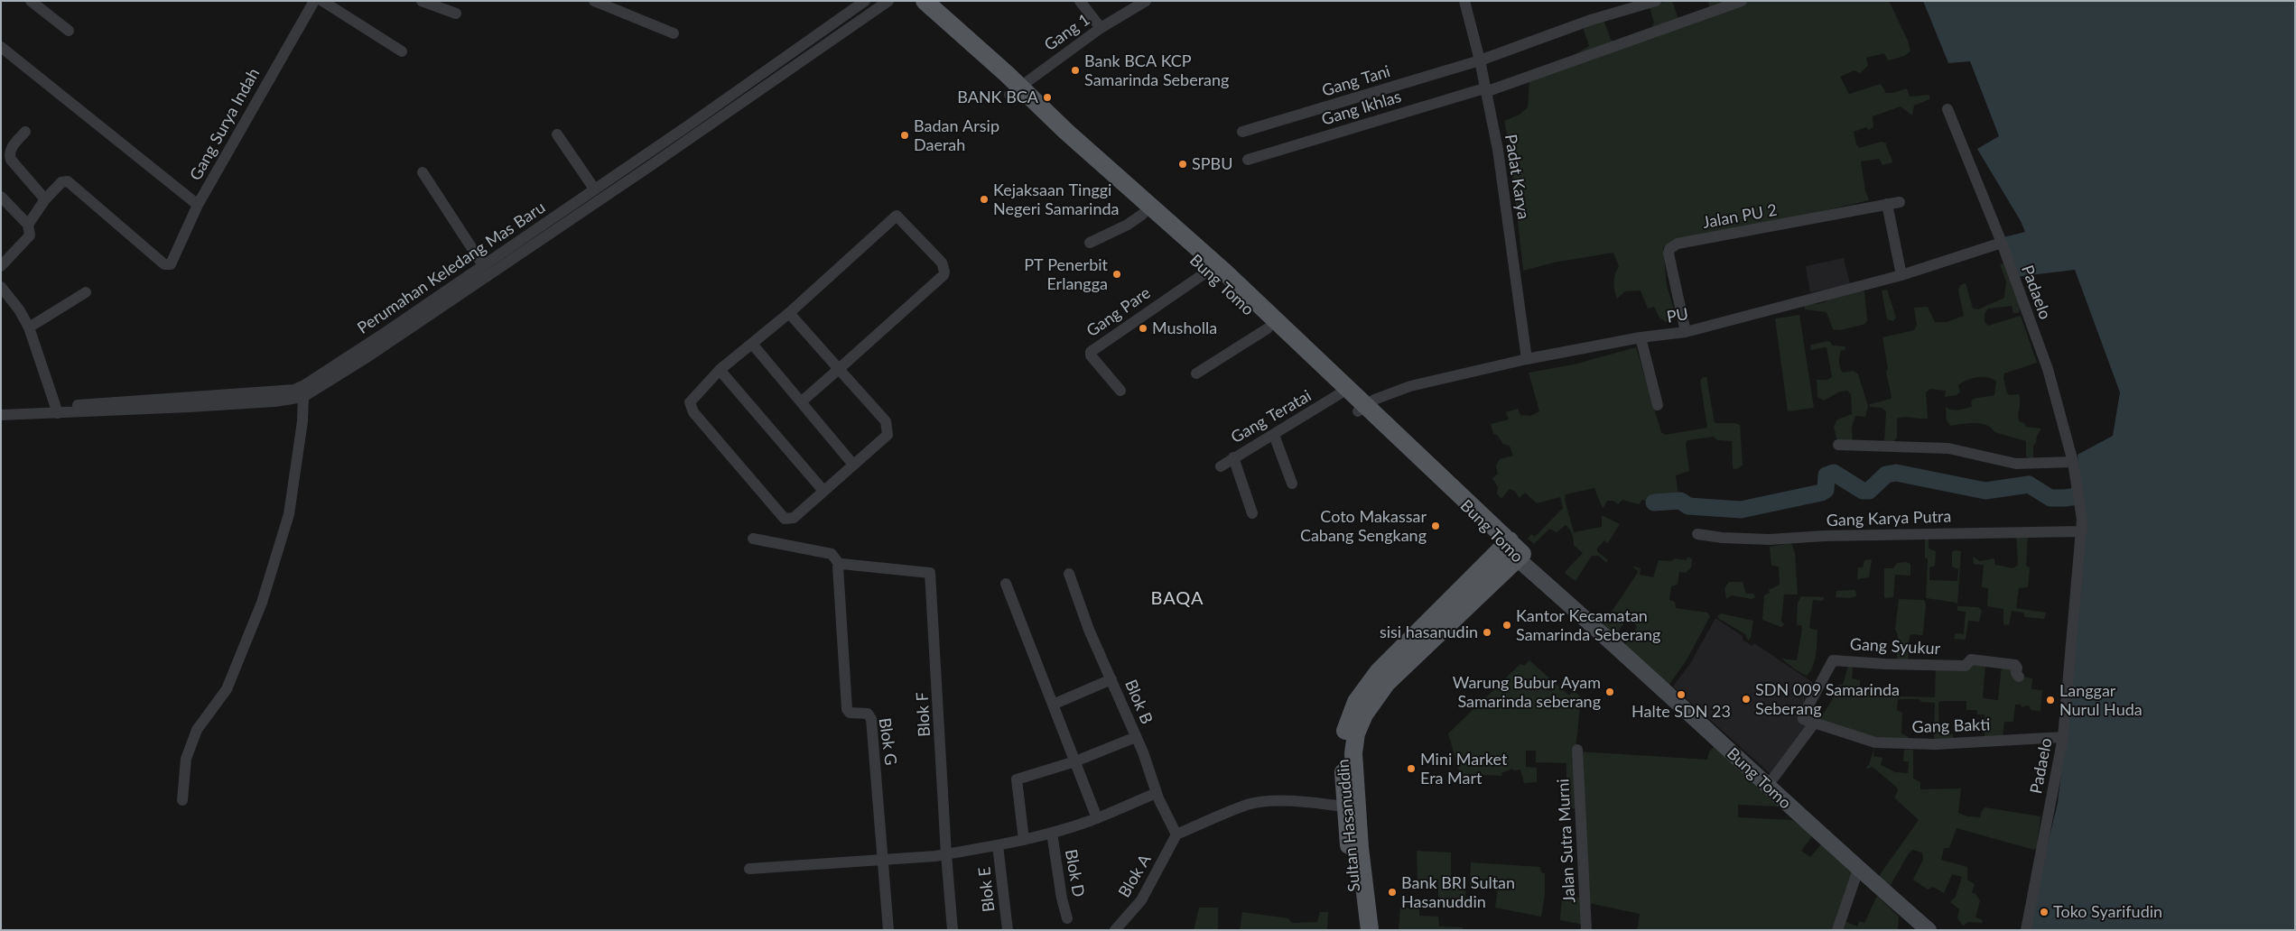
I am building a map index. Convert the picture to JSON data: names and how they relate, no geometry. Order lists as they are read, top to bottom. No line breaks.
{"streets":{"main road":["Bung Tomo","Sultan Hasanuddin"],"street":["Gang 1","Gang Tani","Gang Ikhlas","Gang Surya Indah","Padat Karya","Jalan PU 2","Perumahan Keledang Mas Baru","Padaelo","Gang Pare","PU","Gang Teratai","Gang Karya Putra","Gang Syukur","Blok B","Blok F","Gang Bakti","Blok G","Jalan Sutra Murni","Blok D","Blok A","Blok E"]},"crossings":[["Gang 1","Bung Tomo"],["Gang Tani","Padat Karya"],["Gang Ikhlas","Padat Karya"],["Padat Karya","PU"],["Jalan PU 2","PU"],["Bung Tomo","Gang Pare"],["Bung Tomo","PU"],["Bung Tomo","Gang Teratai"],["Bung Tomo","Sultan Hasanuddin"],["Padaelo","PU"],["Padaelo","Gang Karya Putra"],["Padaelo","Gang Bakti"],["Gang Syukur","Gang Bakti"],["Blok B","Blok A"],["Blok F","Blok G"]],"districts":["BAQA"],"places":["Bank BCA KCP Samarinda Seberang","BANK BCA","Badan Arsip Daerah","SPBU","Kejaksaan Tinggi Negeri Samarinda","PT Penerbit Erlangga","Musholla","Coto Makassar Cabang Sengkang","Kantor Kecamatan Samarinda Seberang","sisi hasanudin","Warung Bubur Ayam Samarinda seberang","Halte SDN 23","SDN 009 Samarinda Seberang","Langgar Nurul Huda","Mini Market Era Mart","Bank BRI Sultan Hasanuddin","Toko Syarifudin"]}
